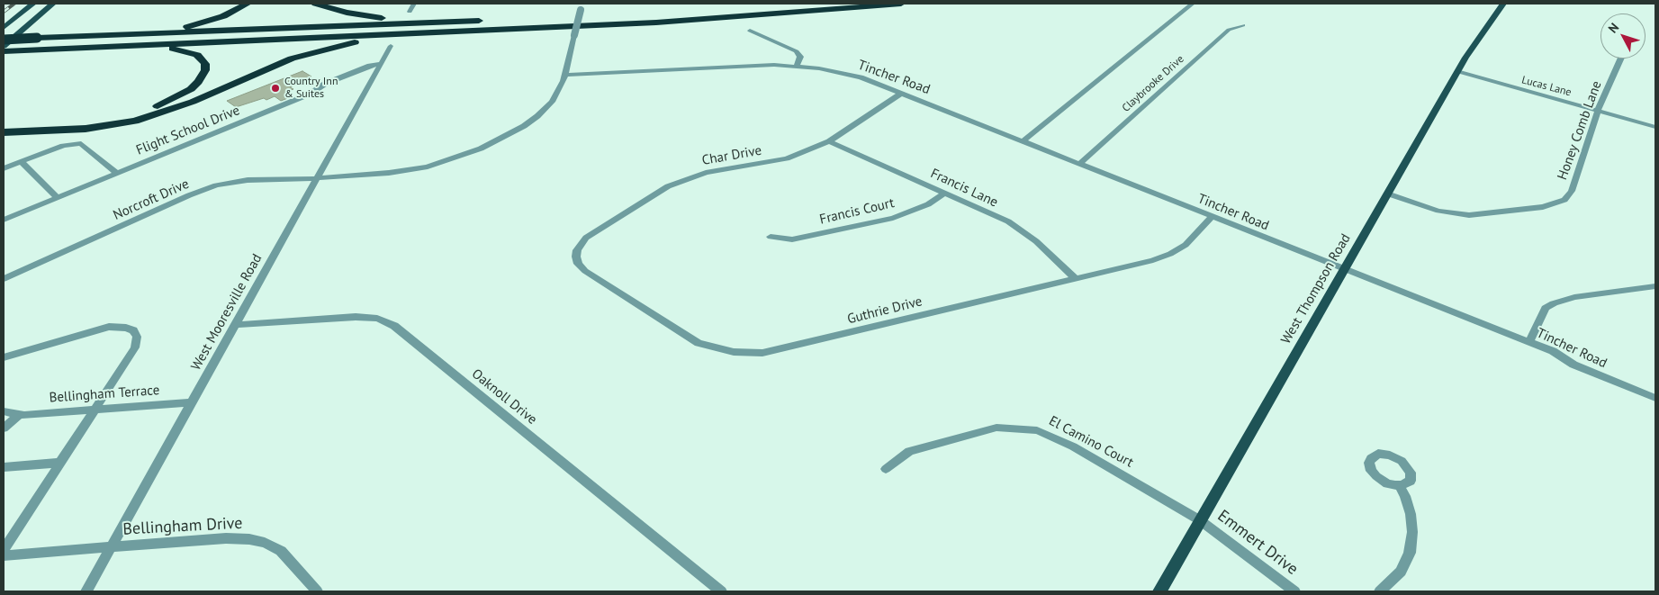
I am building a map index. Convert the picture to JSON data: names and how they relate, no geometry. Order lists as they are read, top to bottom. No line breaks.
{"streets":{"main road":["West Thompson Road"],"street":["Tincher Road","Claybrooke Drive","Lucas Lane","Flight School Drive","Honey Comb Lane","Char Drive","Francis Lane","Norcroft Drive","Francis Court","Guthrie Drive","West Mooresville Road","Bellingham Terrace","Oaknoll Drive","El Camino Court","Bellingham Drive","Emmert Drive"]},"crossings":[["Tincher Road","Claybrooke Drive"],["Tincher Road","Char Drive"],["Tincher Road","Norcroft Drive"],["Tincher Road","West Thompson Road"],["Tincher Road","Guthrie Drive"],["Lucas Lane","Honey Comb Lane"],["Lucas Lane","West Thompson Road"],["Flight School Drive","West Mooresville Road"],["Honey Comb Lane","West Thompson Road"],["Char Drive","Francis Lane"],["Char Drive","Guthrie Drive"],["Francis Lane","Francis Court"],["Francis Lane","Guthrie Drive"],["Norcroft Drive","West Mooresville Road"],["West Thompson Road","El Camino Court"],["West Thompson Road","Emmert Drive"],["West Mooresville Road","Bellingham Terrace"],["West Mooresville Road","Oaknoll Drive"],["West Mooresville Road","Bellingham Drive"],["El Camino Court","Emmert Drive"]],"places":["Country Inn & Suites"],"north":"top left"}
